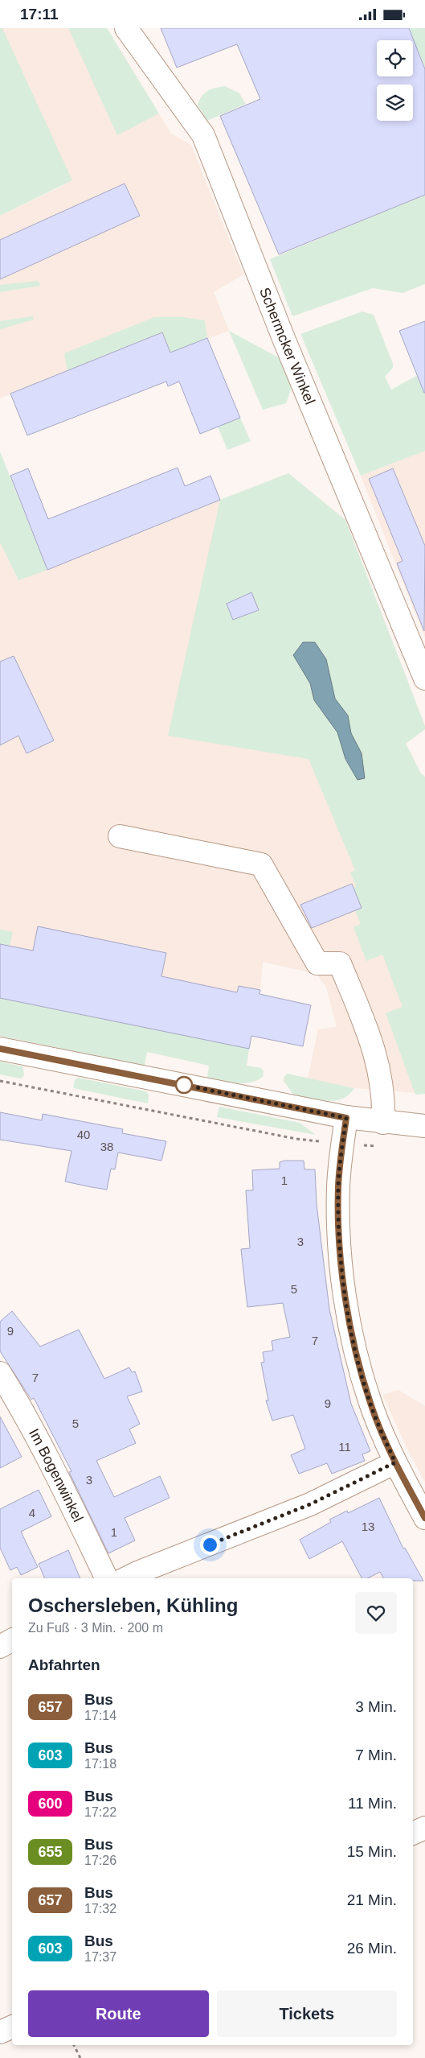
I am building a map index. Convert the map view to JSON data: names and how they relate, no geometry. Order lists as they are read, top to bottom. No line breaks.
{"streets":{"street":["Schermcker Winkel","Im Bogenwinkel"]},"lines":["bus line 657"],"house_numbers":["40","38","1","3","5","9","7","7","9","5","11","3","4","13","1"],"page":{"status":"17:11","heading":[["Oschersleben, Kühling","Zu Fuß · 3 Min. · 200 m"],"Abfahrten"],"list":[{"mark":"657","name":"Bus","note":"17:14","value":"3 Min."},{"mark":"603","name":"Bus","note":"17:18","value":"7 Min."},{"mark":"600","name":"Bus","note":"17:22","value":"11 Min."},{"mark":"655","name":"Bus","note":"17:26","value":"15 Min."},{"mark":"657","name":"Bus","note":"17:32","value":"21 Min."},{"mark":"603","name":"Bus","note":"17:37","value":"26 Min."}],"buttons":["Route","Tickets"]}}
